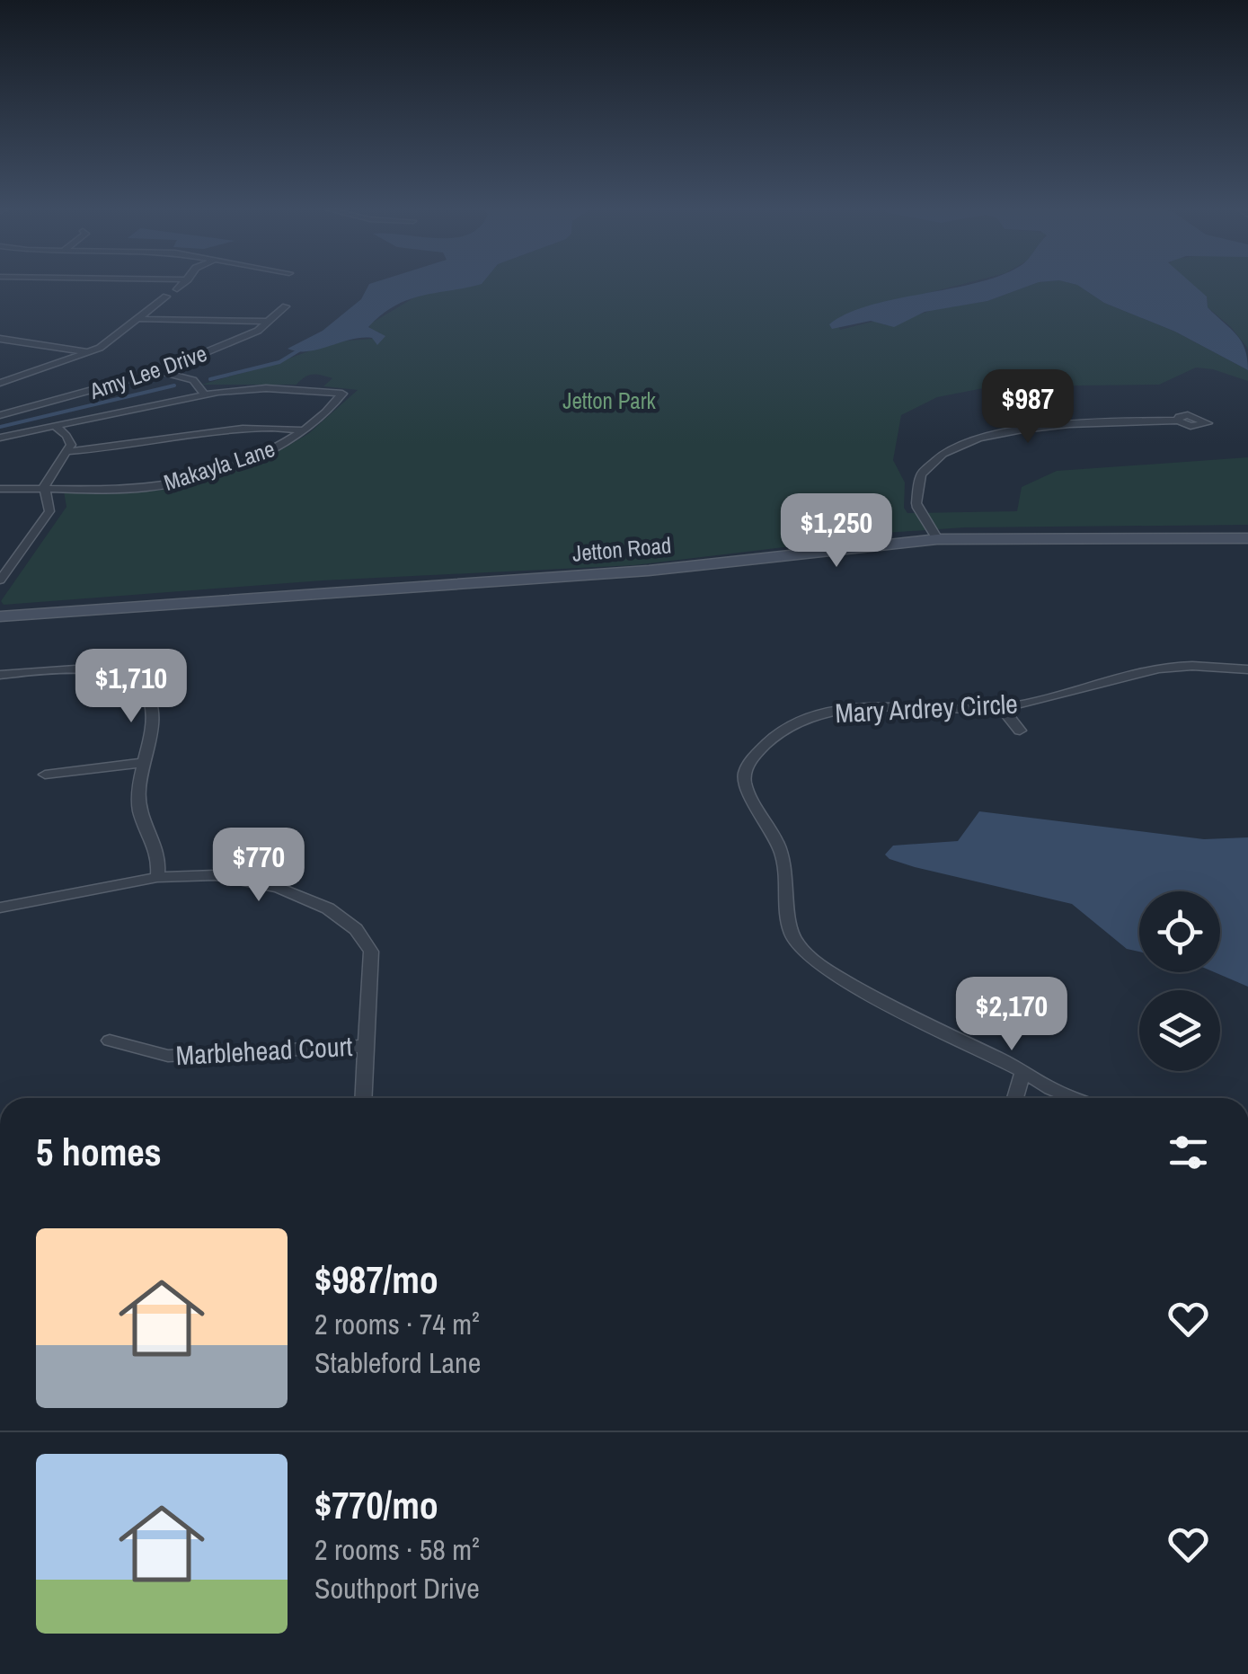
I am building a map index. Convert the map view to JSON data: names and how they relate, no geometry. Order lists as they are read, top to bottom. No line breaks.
{"streets":{"street":["Amy Lee Drive","Makayla Lane","Jetton Road","Mary Ardrey Circle","Marblehead Court"]},"parks":["Jetton Park"],"page":{"price":["$987","$1,250","$1,710","$770","$2,170"],"heading":"5 homes","list":[{"name":"$987/mo","note":"2 rooms · 74 m² · Stableford Lane"},{"name":"$770/mo","note":"2 rooms · 58 m² · Southport Drive"}]}}
